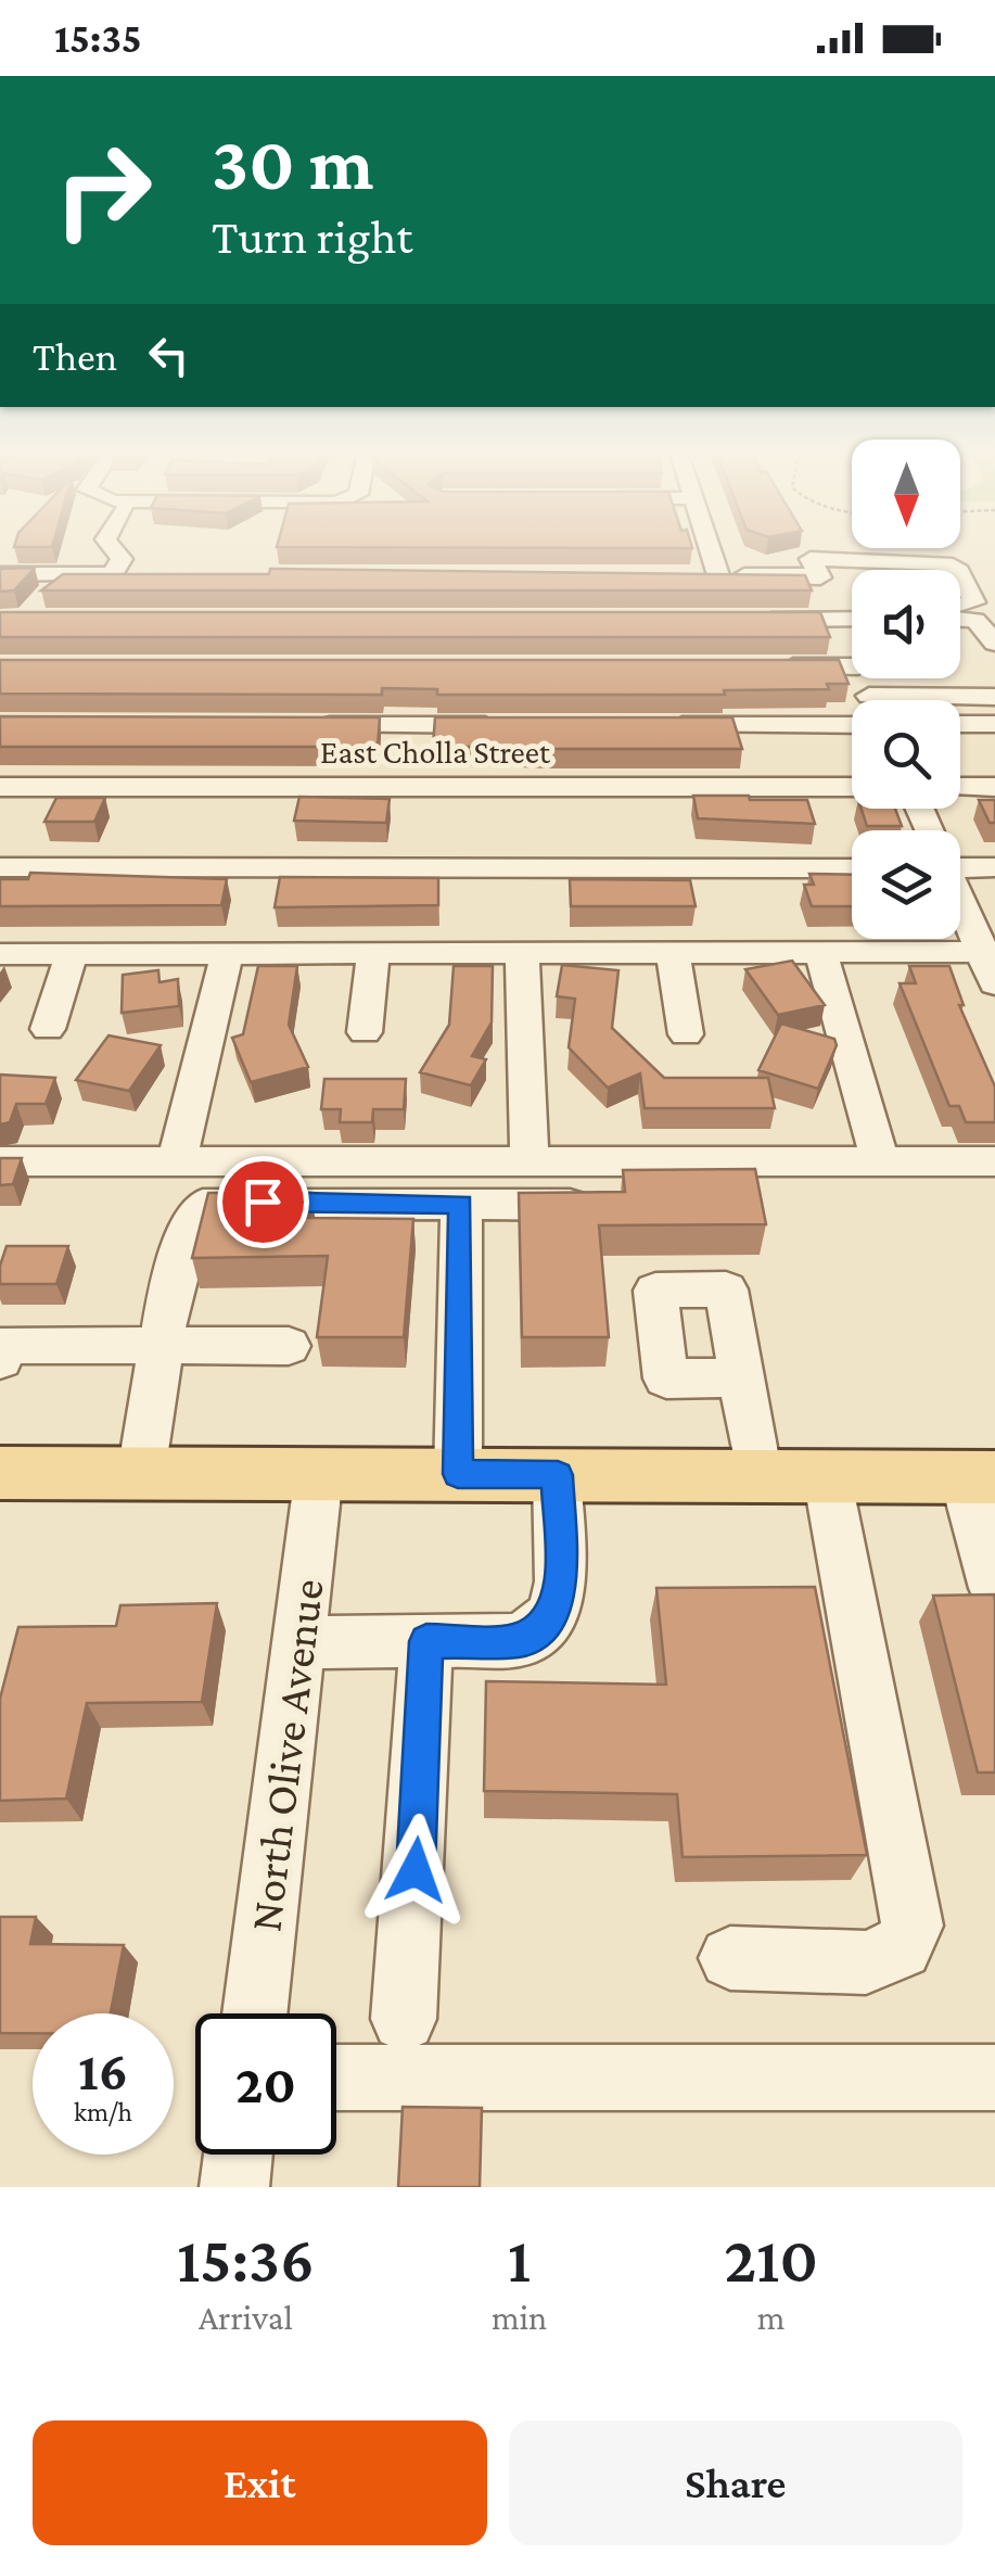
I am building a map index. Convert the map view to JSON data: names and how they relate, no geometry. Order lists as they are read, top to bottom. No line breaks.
{"streets":{"street":["East Cholla Street","North Olive Avenue"]},"north":"bottom","page":{"status":"15:35","turn":["30 m","Turn right"],"then":"Then","speed":"16 km/h","limit":"20","eta":["15:36","Arrival","1","min","210","m"],"buttons":["Exit","Share"]}}
